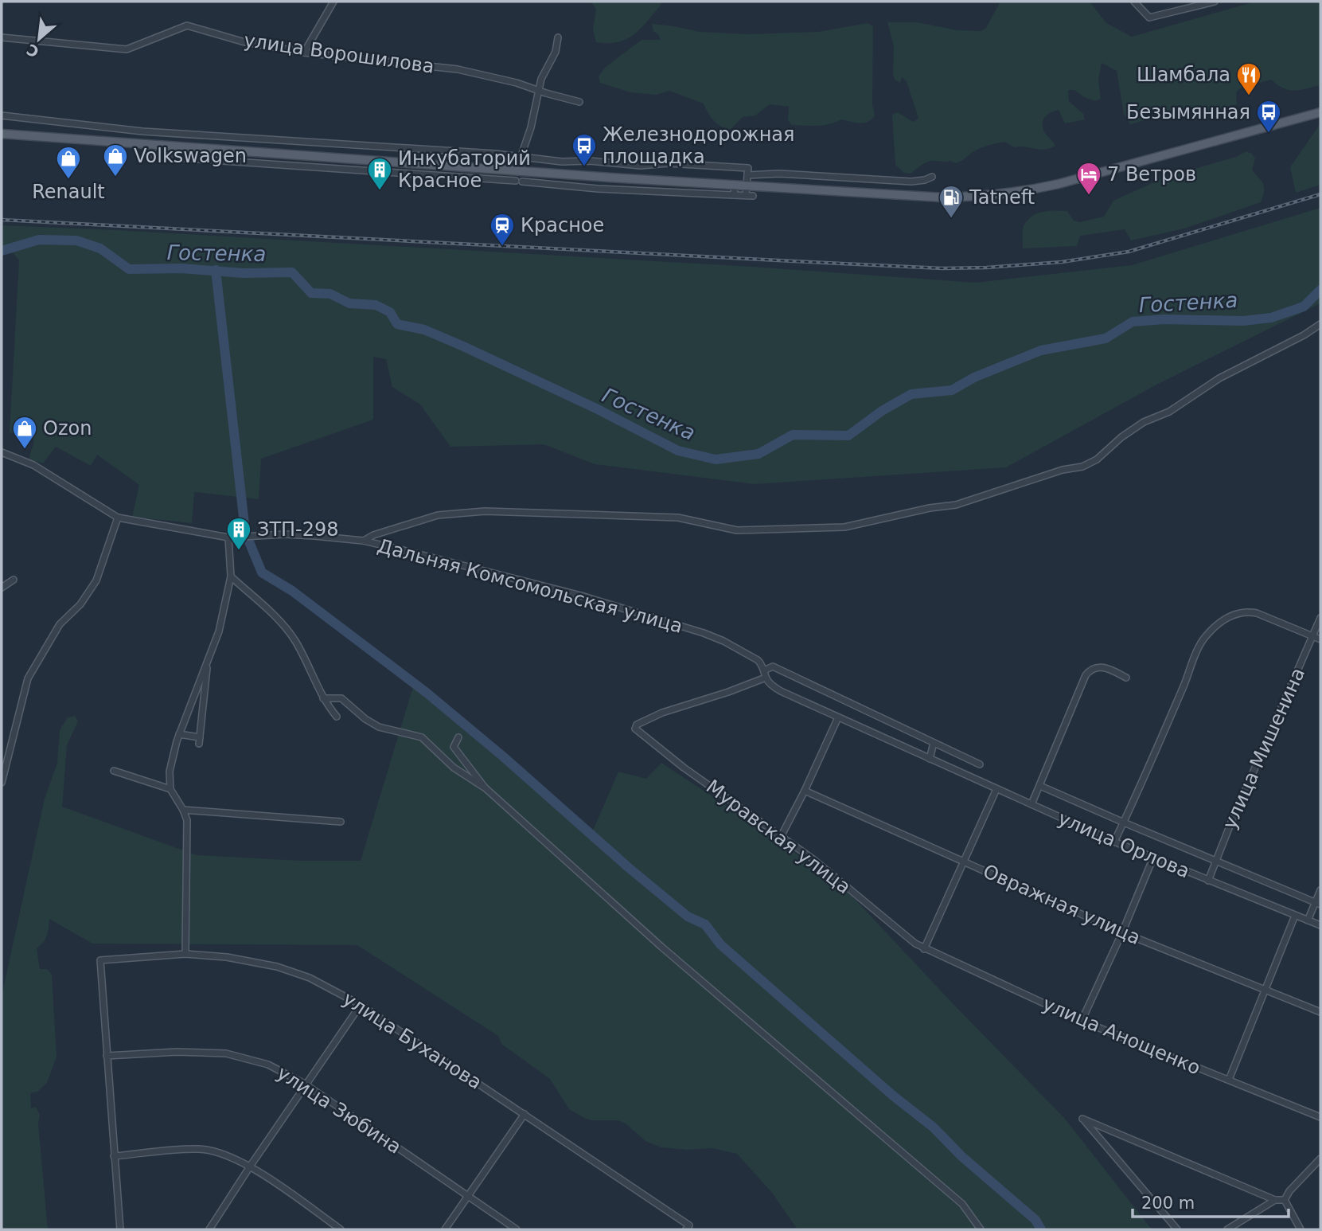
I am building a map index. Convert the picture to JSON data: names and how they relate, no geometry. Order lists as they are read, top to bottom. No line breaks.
{"streets":{"street":["улица Ворошилова","Дальняя Комсомольская улица","улица Мишенина","Муравская улица","улица Орлова","Овражная улица","улица Анощенко","улица Буханова","улица Зюбина"]},"crossings":[["улица Мишенина","улица Орлова"],["Муравская улица","улица Орлова"],["Муравская улица","улица Анощенко"],["улица Буханова","улица Зюбина"]],"water":["Гостенка"],"places":{"restaurant":["Шамбала"],"bus stop":["Безымянная","Железнодорожная площадка"],"shop":["Volkswagen","Renault","Ozon"],"building":["Инкубаторий Красное","ЗТП-298"],"hotel":["7 Ветров"],"fuel station":["Tatneft"],"station":["Красное"]},"scale_bar":"200 m","north":"bottom left"}
